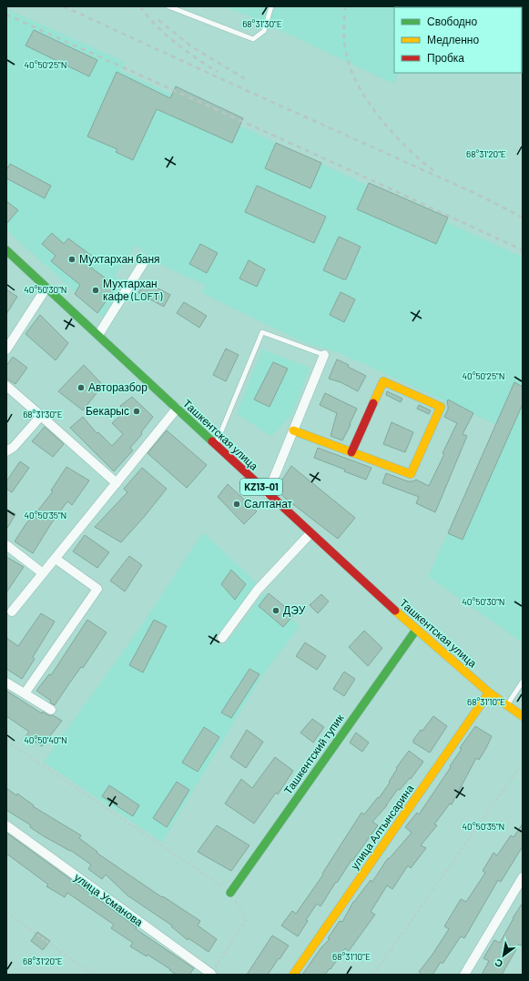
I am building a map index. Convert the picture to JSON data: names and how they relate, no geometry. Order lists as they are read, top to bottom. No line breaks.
{"streets":{"street":["Ташкентская улица","KZ13-01","Ташкентский тупик","улица Алтынсарина","улица Усманова"]},"crossings":[["Ташкентская улица","Ташкентский тупик"],["Ташкентская улица","улица Алтынсарина"]],"places":["Мухтархан баня","Мухтархан кафе (LOFT)","Авторазбор","Бекарыс","Салтанат","ДЭУ"],"legend":["Свободно","Медленно","Пробка"],"north":"bottom left","coordinates":["68°31'30\"E","40°50'25\"N","68°31'20\"E","40°50'30\"N","40°50'35\"N","68°31'10\"E","40°50'40\"N"]}
